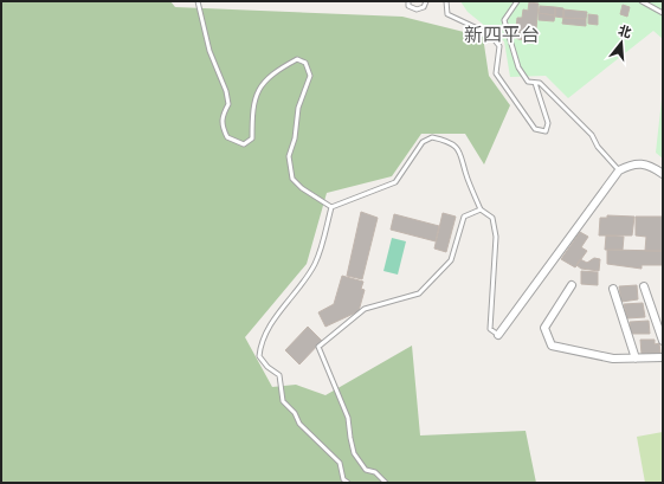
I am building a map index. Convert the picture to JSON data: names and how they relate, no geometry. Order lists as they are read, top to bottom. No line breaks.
{"districts":["新四平台"],"north":"top"}
